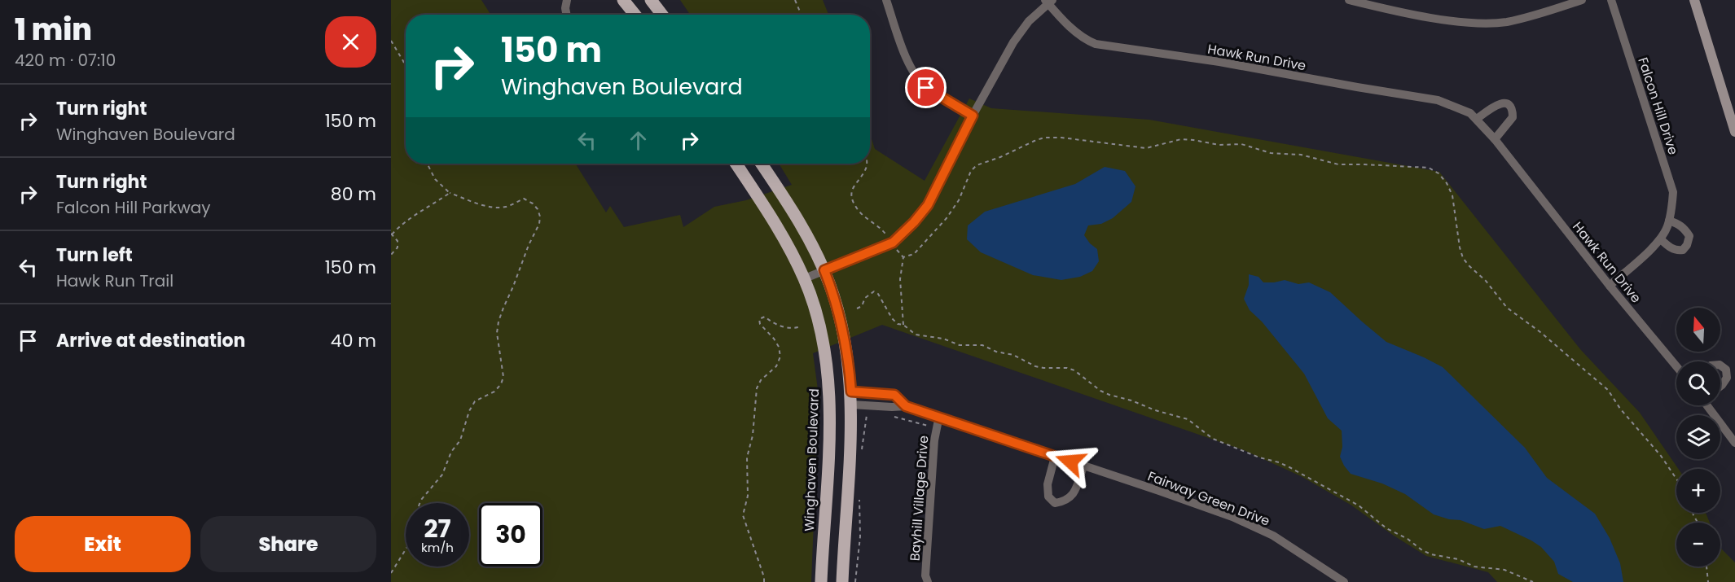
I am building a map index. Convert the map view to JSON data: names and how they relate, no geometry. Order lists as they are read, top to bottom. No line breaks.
{"streets":{"main road":["Winghaven Boulevard"],"street":["Hawk Run Drive","Falcon Hill Drive","Bayhill Village Drive","Fairway Green Drive"]},"crossings":[["Hawk Run Drive","Falcon Hill Drive"],["Bayhill Village Drive","Fairway Green Drive"]],"north":"top","page":{"heading":["1 min","420 m · 07:10"],"turn":["150 m","Winghaven Boulevard"],"list":[{"name":"Turn right","note":"Winghaven Boulevard","value":"150 m"},{"name":"Turn right","note":"Falcon Hill Parkway","value":"80 m"},{"name":"Turn left","note":"Hawk Run Trail","value":"150 m"},{"name":"Arrive at destination","value":"40 m"}],"map_buttons":["+","−"],"speed":"27 km/h","limit":"30","buttons":["Exit","Share"]}}
